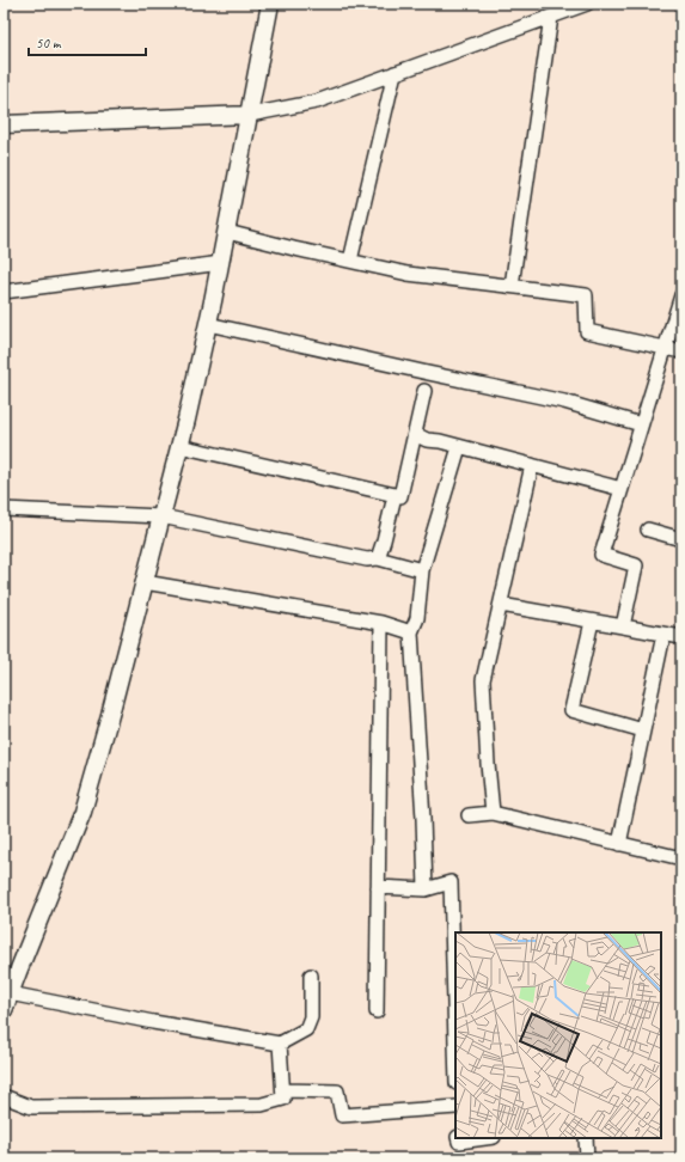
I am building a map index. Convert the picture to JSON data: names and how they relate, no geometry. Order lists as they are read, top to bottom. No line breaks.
{"scale_bar":"50 m"}
